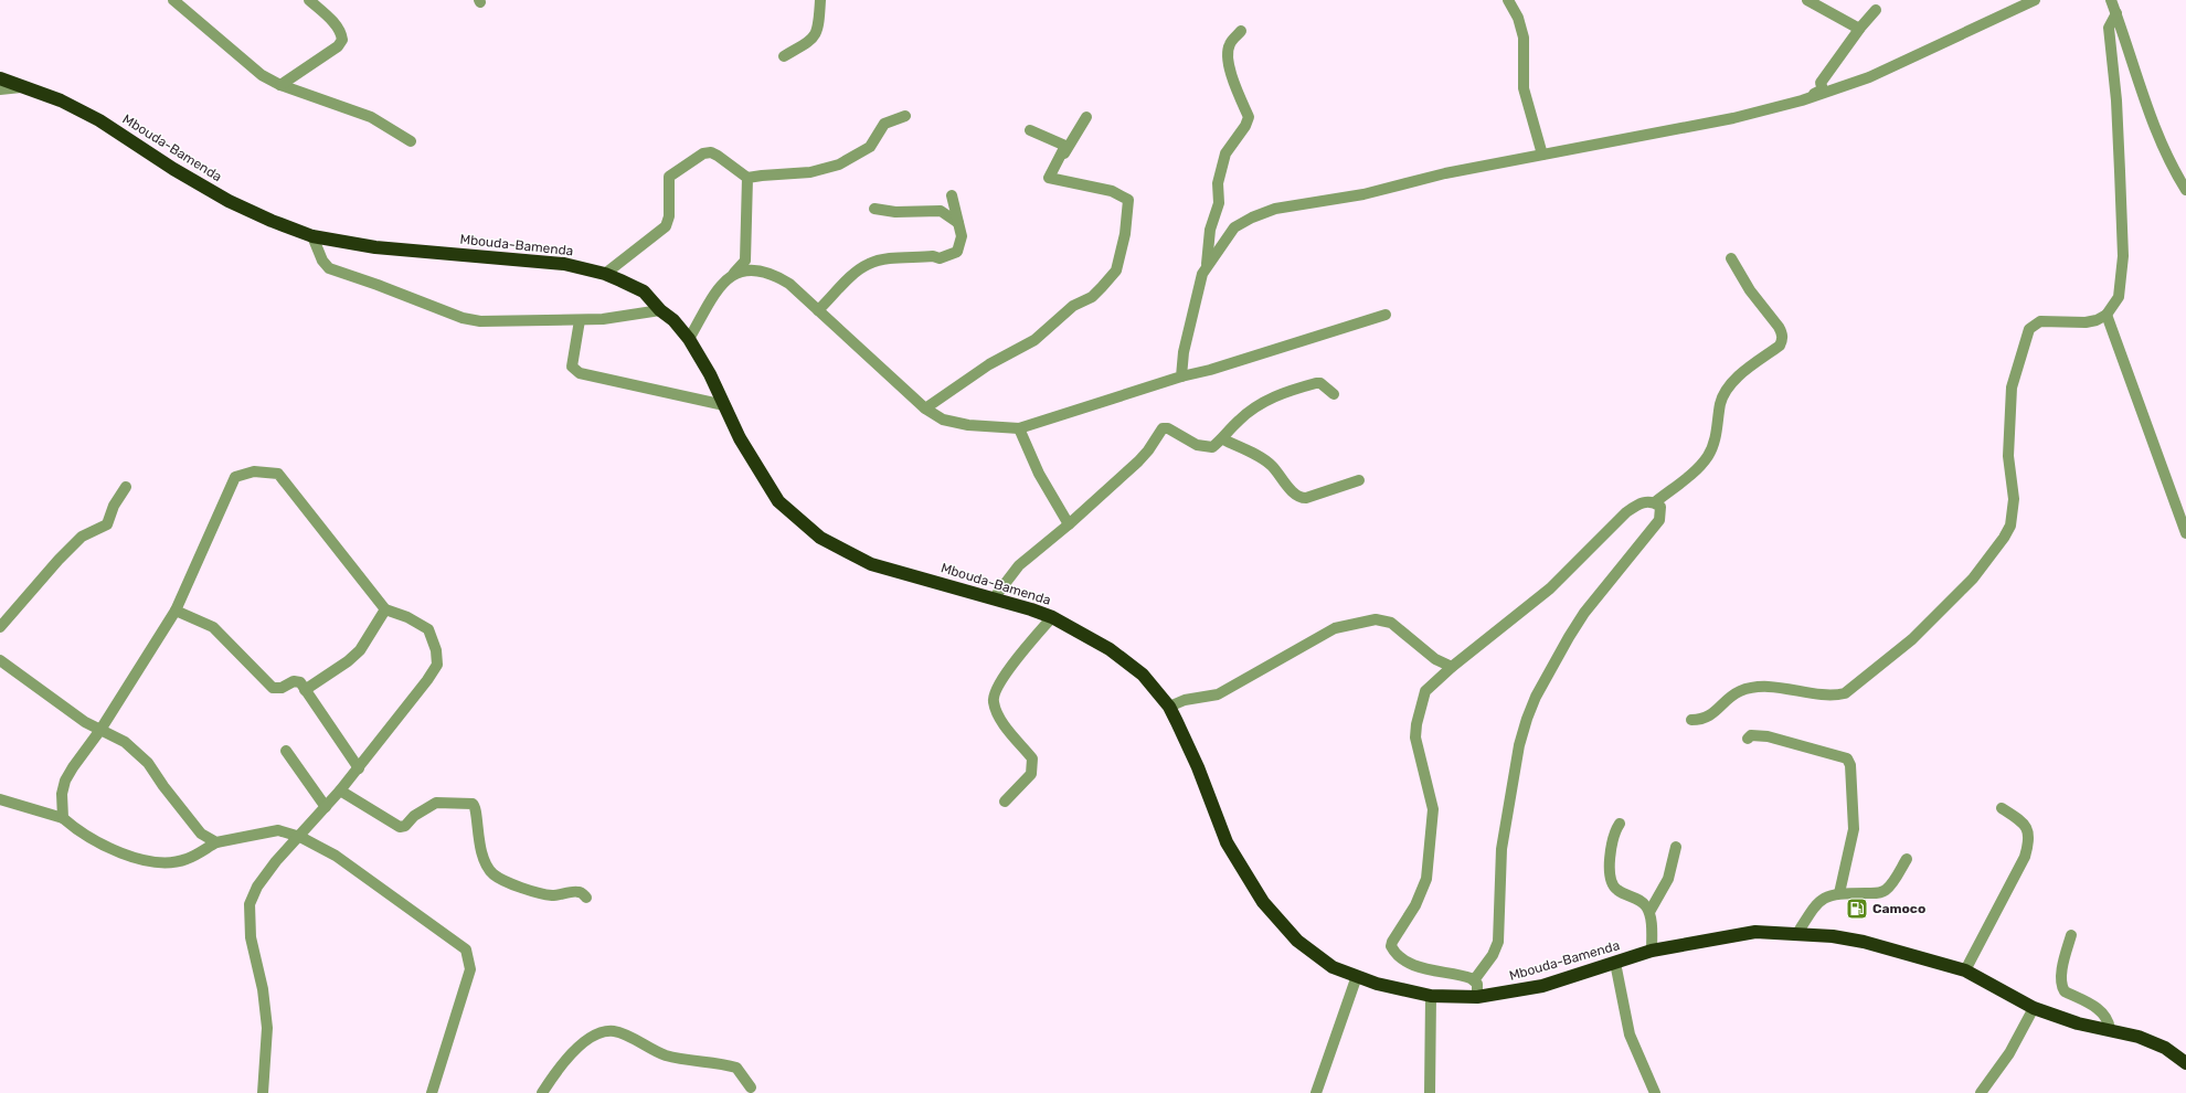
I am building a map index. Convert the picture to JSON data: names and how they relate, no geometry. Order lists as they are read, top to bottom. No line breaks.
{"streets":{"highway":["Mbouda-Bamenda"]},"places":{"fuel station":["Camoco"]}}
